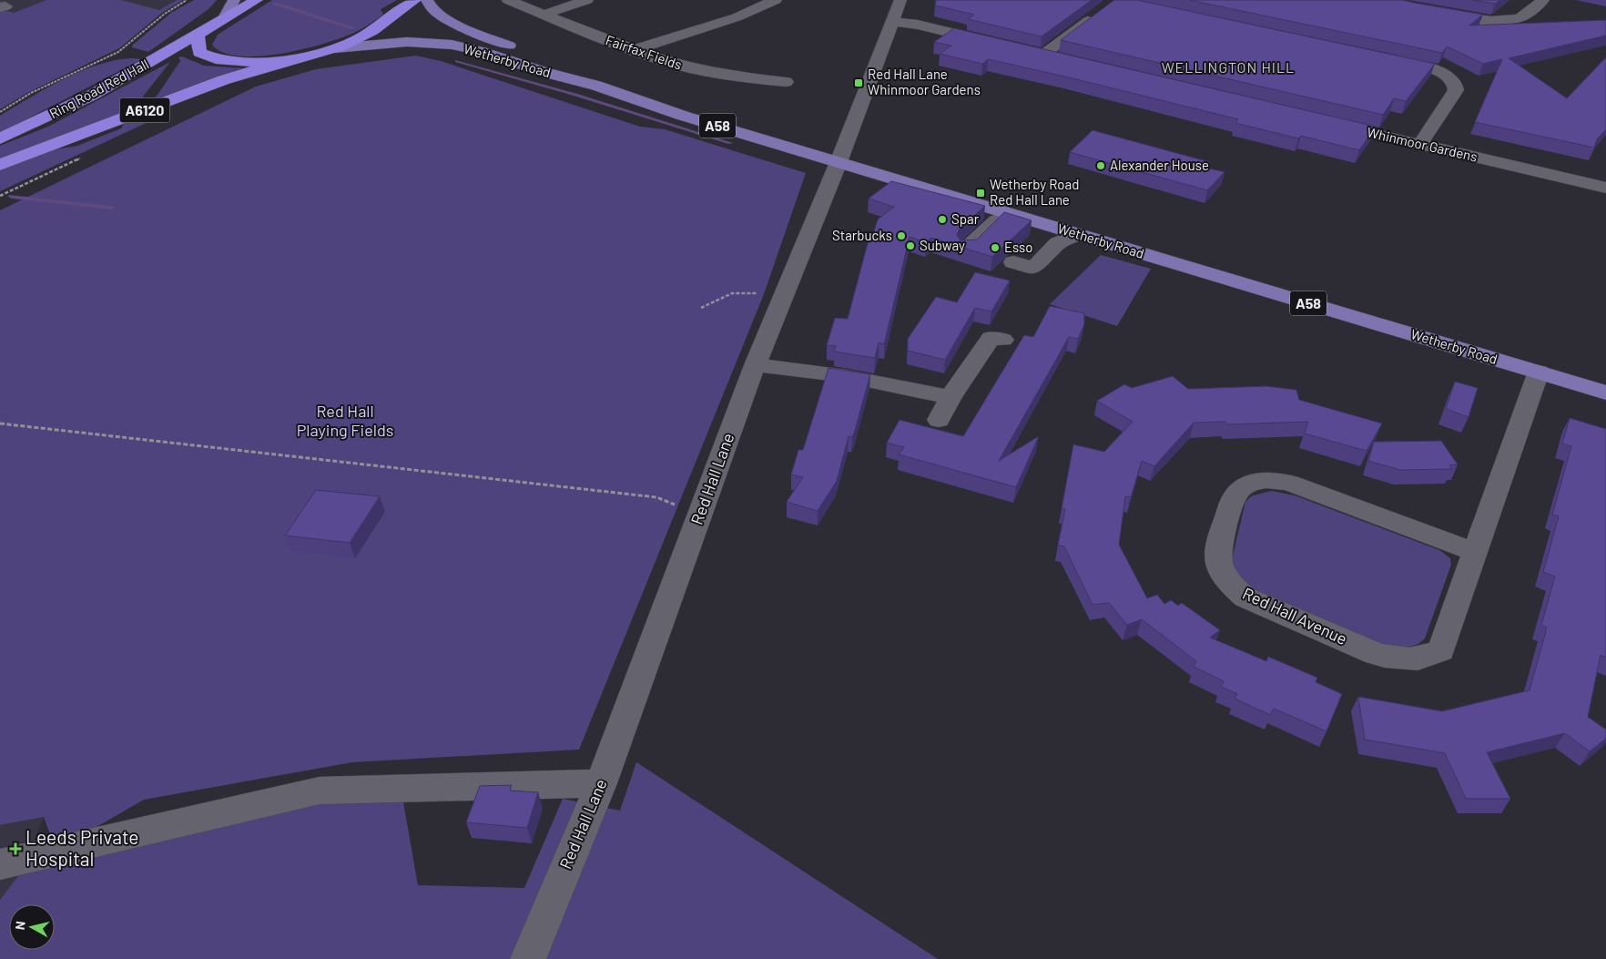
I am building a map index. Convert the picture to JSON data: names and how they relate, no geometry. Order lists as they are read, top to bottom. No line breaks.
{"streets":{"highway":["Ring Road Red Hall","A6120"],"main road":["Wetherby Road","A58"],"street":["Fairfax Fields","Whinmoor Gardens","Red Hall Lane","Red Hall Avenue"]},"crossings":[["Wetherby Road","Red Hall Lane"],["Wetherby Road","Red Hall Avenue"]],"districts":["WELLINGTON HILL"],"parks":["Red Hall Playing Fields"],"places":{"transit":["Red Hall Lane Whinmoor Gardens","Wetherby Road Red Hall Lane"],"other":["Alexander House","Spar","Starbucks","Subway","Esso"],"health":["Leeds Private Hospital"]},"north":"left"}
